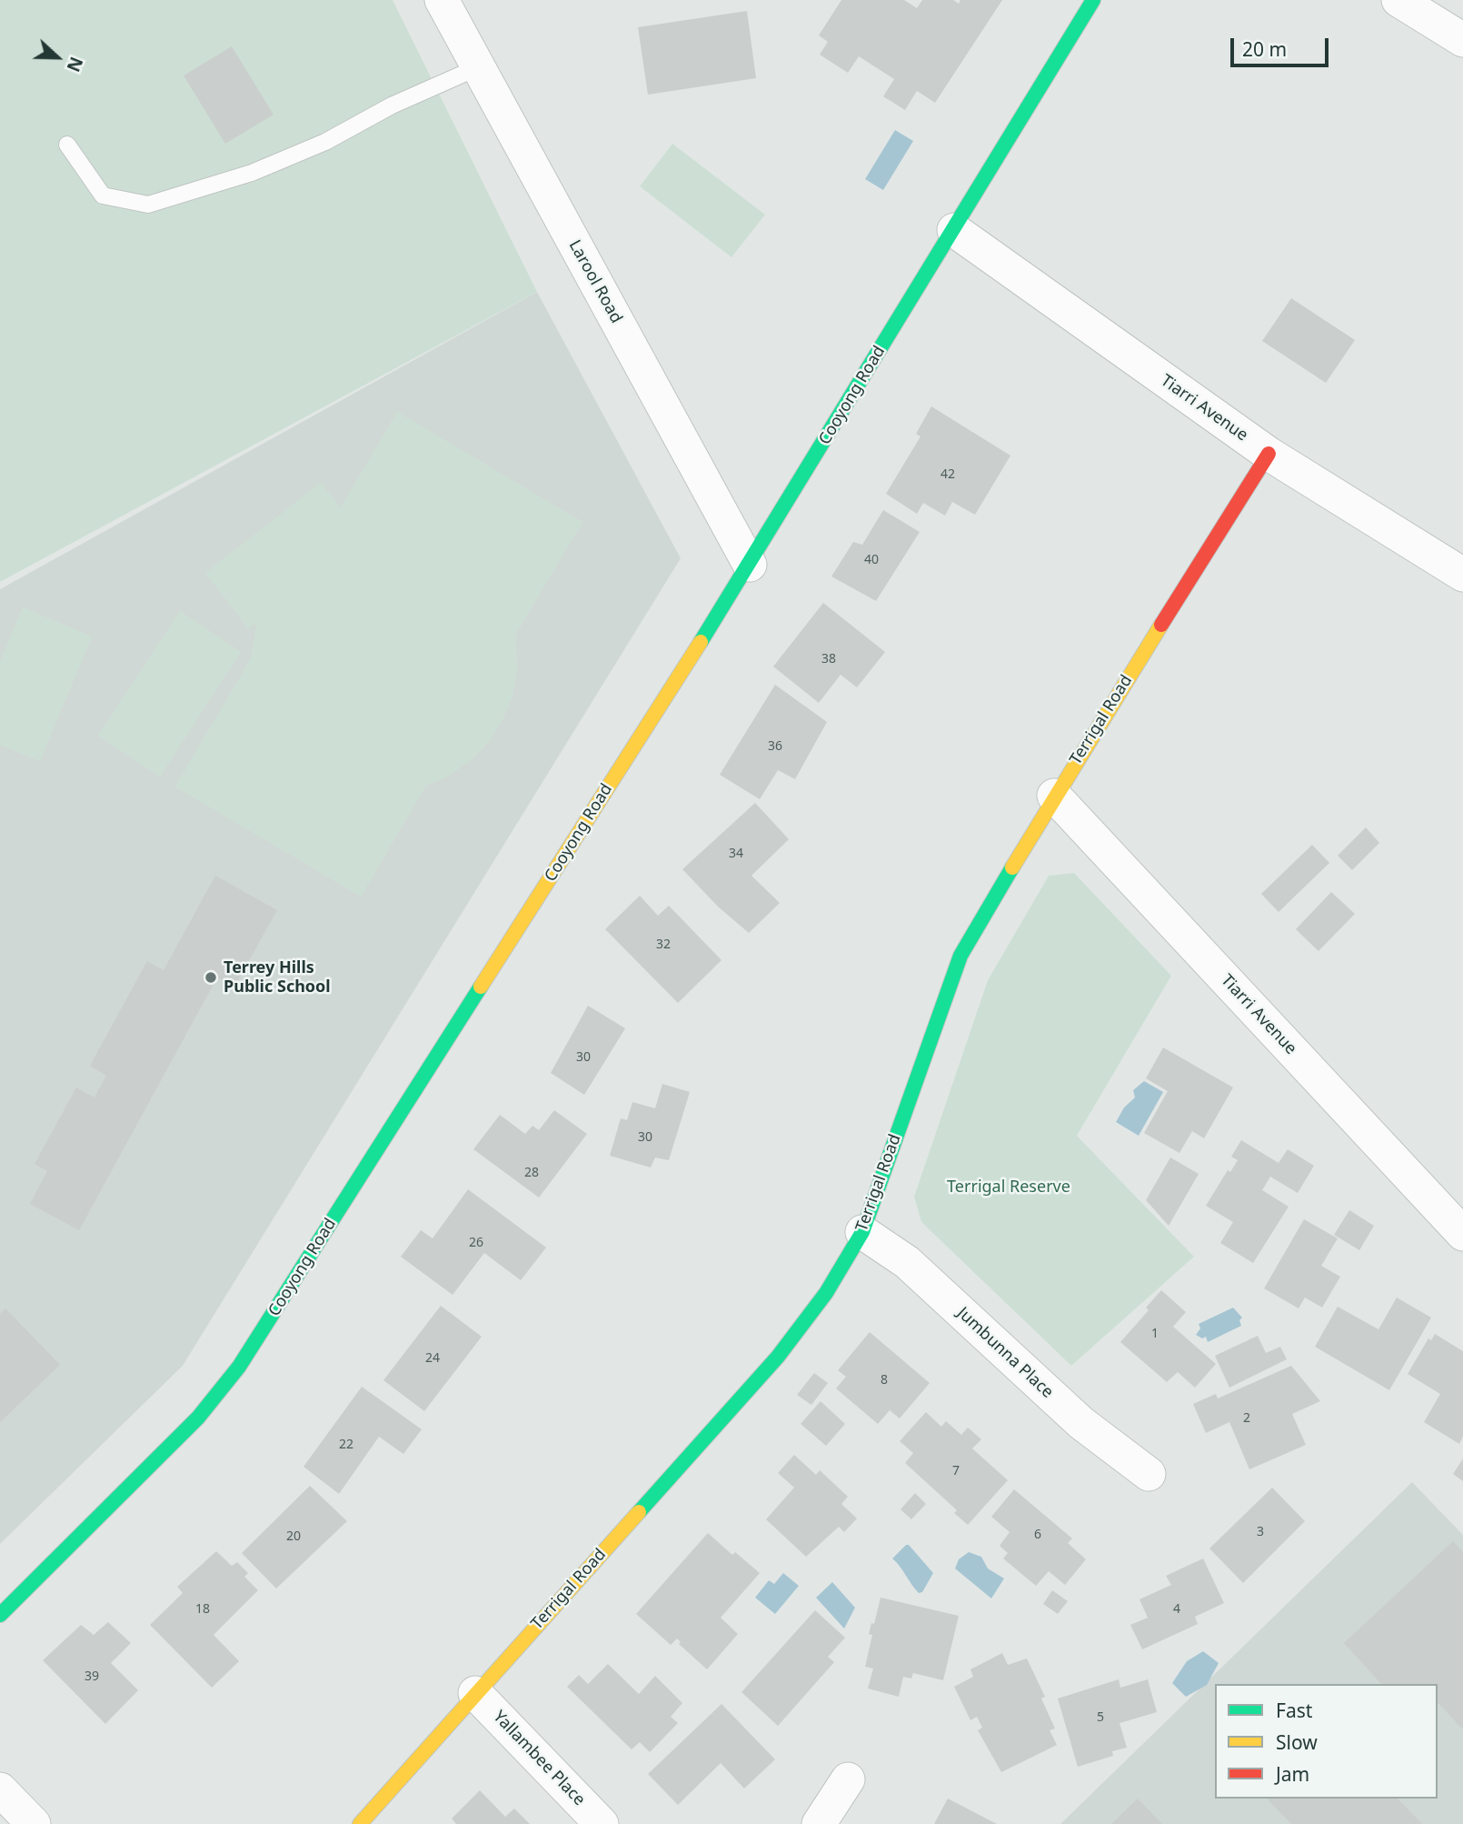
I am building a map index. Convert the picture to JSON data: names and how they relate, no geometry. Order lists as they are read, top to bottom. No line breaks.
{"streets":{"street":["Larool Road","Cooyong Road","Tiarri Avenue","Terrigal Road","Jumbunna Place","Yallambee Place"]},"crossings":[["Larool Road","Cooyong Road"],["Cooyong Road","Tiarri Avenue"],["Tiarri Avenue","Terrigal Road"],["Terrigal Road","Jumbunna Place"],["Terrigal Road","Yallambee Place"]],"parks":["Terrigal Reserve"],"places":["Terrey Hills Public School"],"house_numbers":["42","40","38","36","34","32","30","30","28","26","1","24","8","2","22","7","3","6","20","18","4","39","5"],"legend":["Fast","Slow","Jam"],"scale_bar":"20 m","north":"right"}
